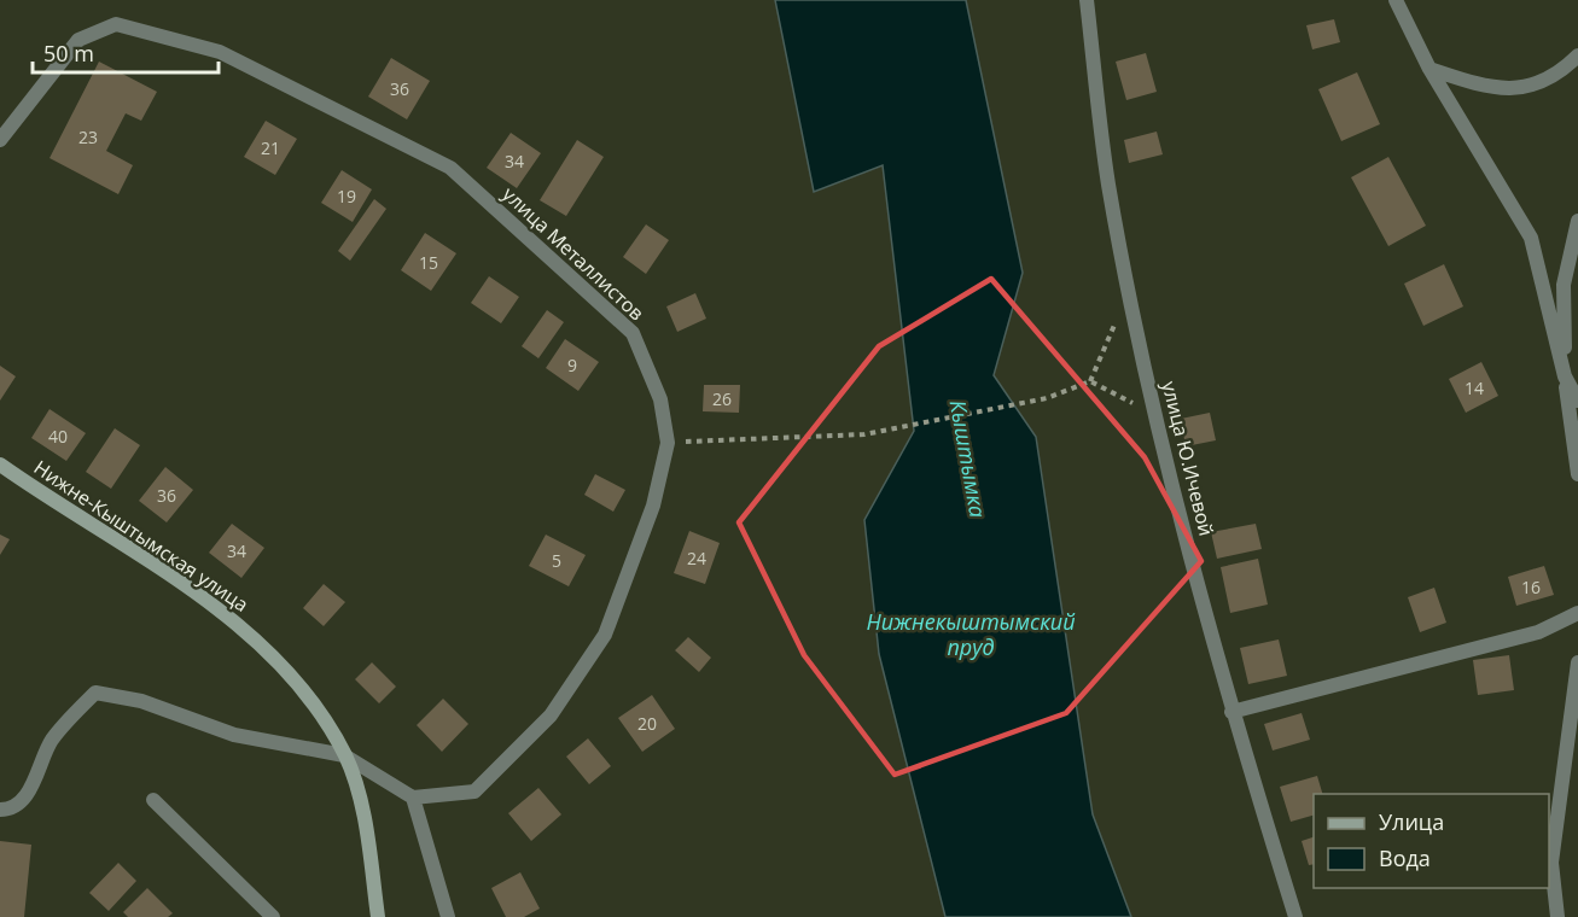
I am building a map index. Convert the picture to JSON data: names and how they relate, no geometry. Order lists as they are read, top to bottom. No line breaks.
{"streets":{"main road":["Нижне-Кыштымская улица"],"street":["улица Металлистов","улица Ю.Ичевой"]},"crossings":[["улица Металлистов","Нижне-Кыштымская улица"]],"water":["Кыштымка","Нижнекыштымский пруд"],"house_numbers":["36","23","21","34","19","15","9","14","26","40","36","34","24","5","16","20"],"legend":["Улица","Вода"],"scale_bar":"50 m"}
